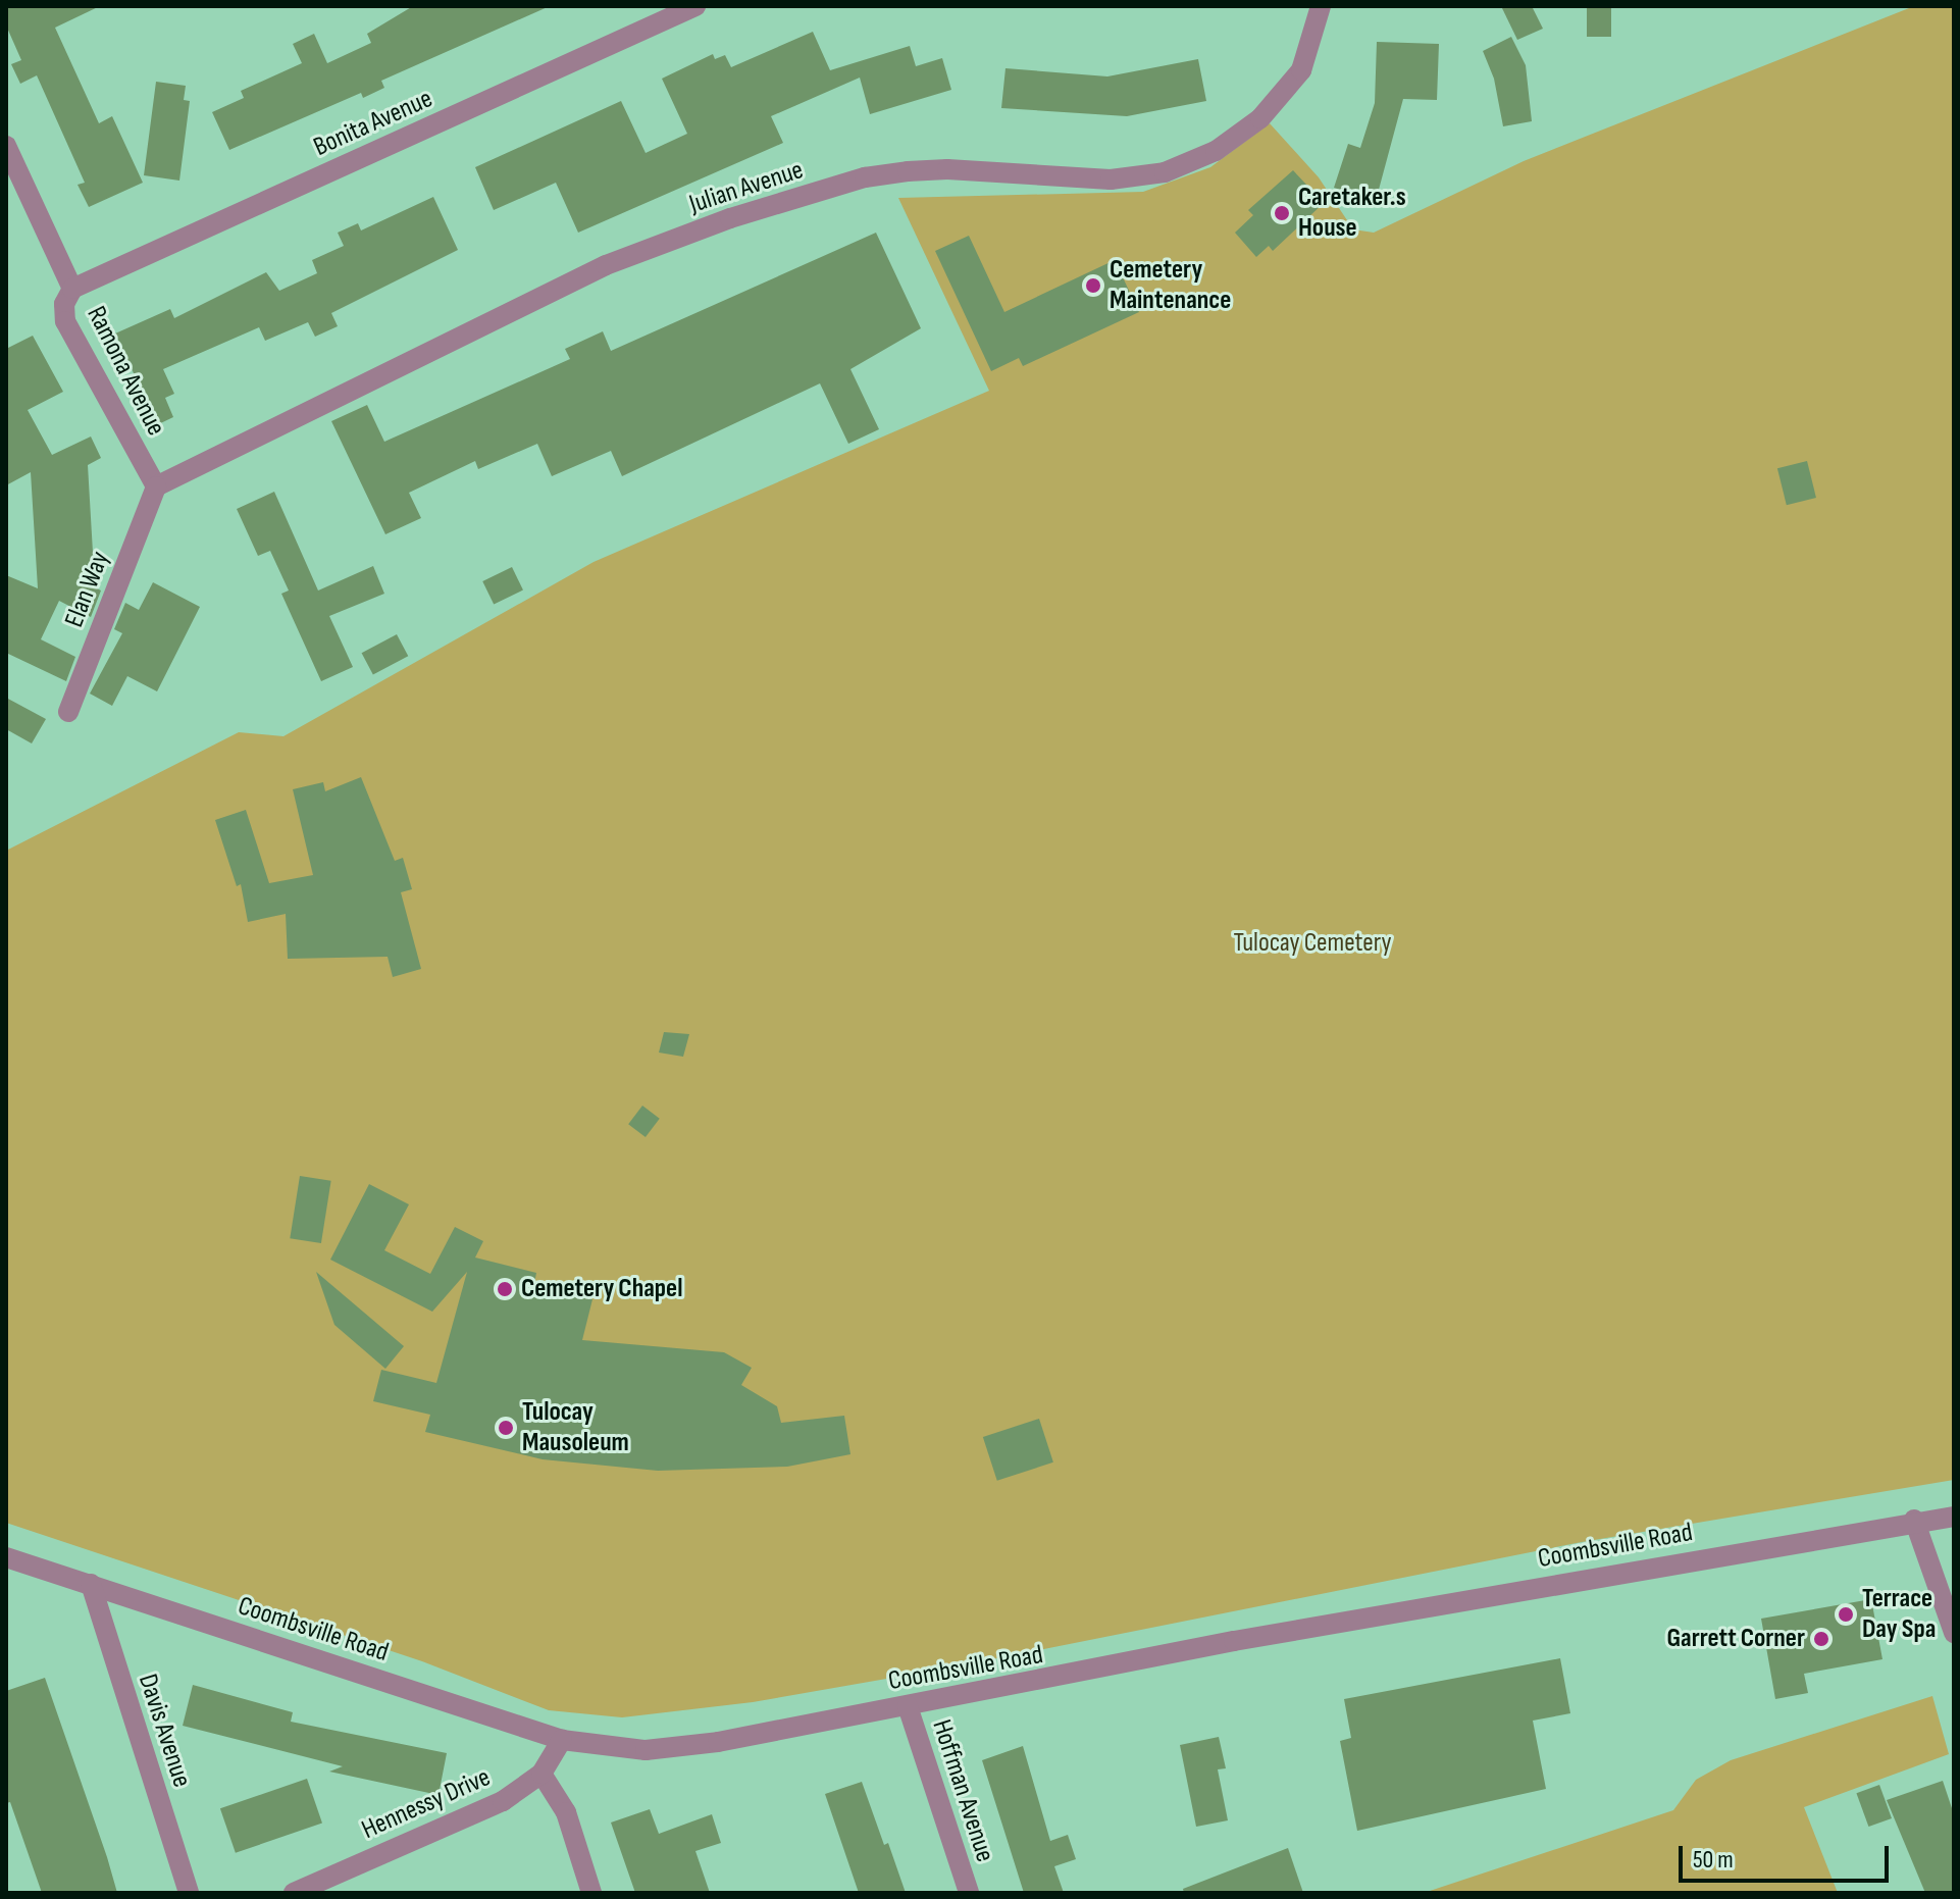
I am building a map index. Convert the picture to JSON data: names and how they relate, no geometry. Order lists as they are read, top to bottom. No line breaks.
{"streets":{"street":["Bonita Avenue","Julian Avenue","Ramona Avenue","Elan Way","Coombsville Road","Davis Avenue","Hoffman Avenue","Hennessy Drive"]},"crossings":[["Bonita Avenue","Ramona Avenue"],["Julian Avenue","Ramona Avenue"],["Julian Avenue","Elan Way"],["Ramona Avenue","Elan Way"],["Coombsville Road","Davis Avenue"],["Coombsville Road","Hoffman Avenue"],["Coombsville Road","Hennessy Drive"]],"parks":["Tulocay Cemetery"],"places":["Caretaker.s House","Cemetery Maintenance","Cemetery Chapel","Tulocay Mausoleum","Terrace Day Spa","Garrett Corner"],"scale_bar":"50 m"}
